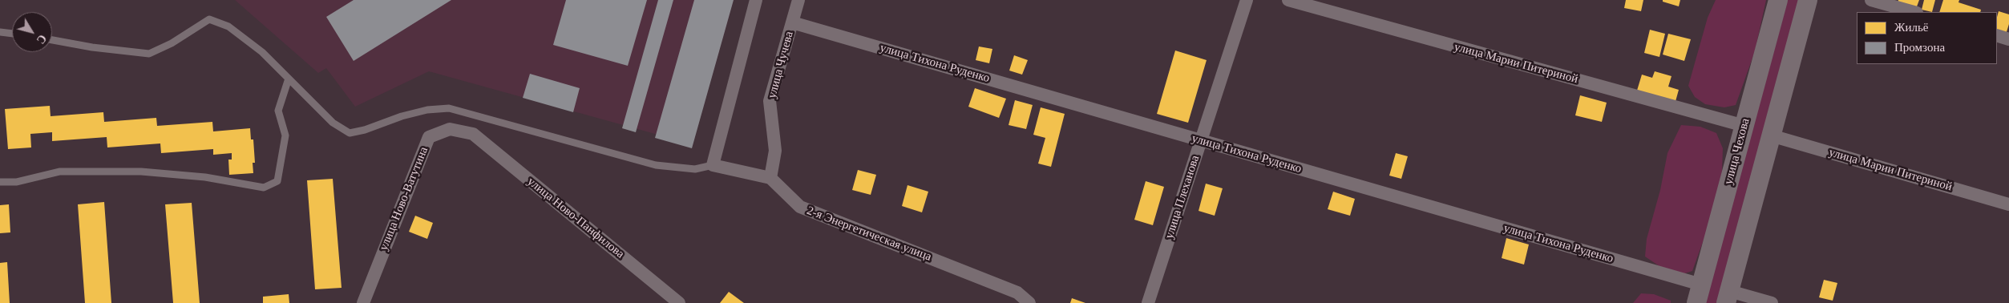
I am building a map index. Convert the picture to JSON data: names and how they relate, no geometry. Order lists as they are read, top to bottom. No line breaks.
{"streets":{"main road":["улица Чехова"],"street":["улица Тихона Руденко","улица Марии Питериной","улица Чучева","улица Плеханова","улица Ново-Ватутина","улица Ново-Панфилова","2-я Энергетическая улица"]},"crossings":[["улица Тихона Руденко","улица Чучева"],["улица Тихона Руденко","улица Чехова"],["улица Тихона Руденко","улица Плеханова"],["улица Марии Питериной","улица Чехова"],["улица Чучева","2-я Энергетическая улица"],["улица Ново-Ватутина","улица Ново-Панфилова"]],"legend":["Жильё","Промзона"],"north":"bottom right"}
